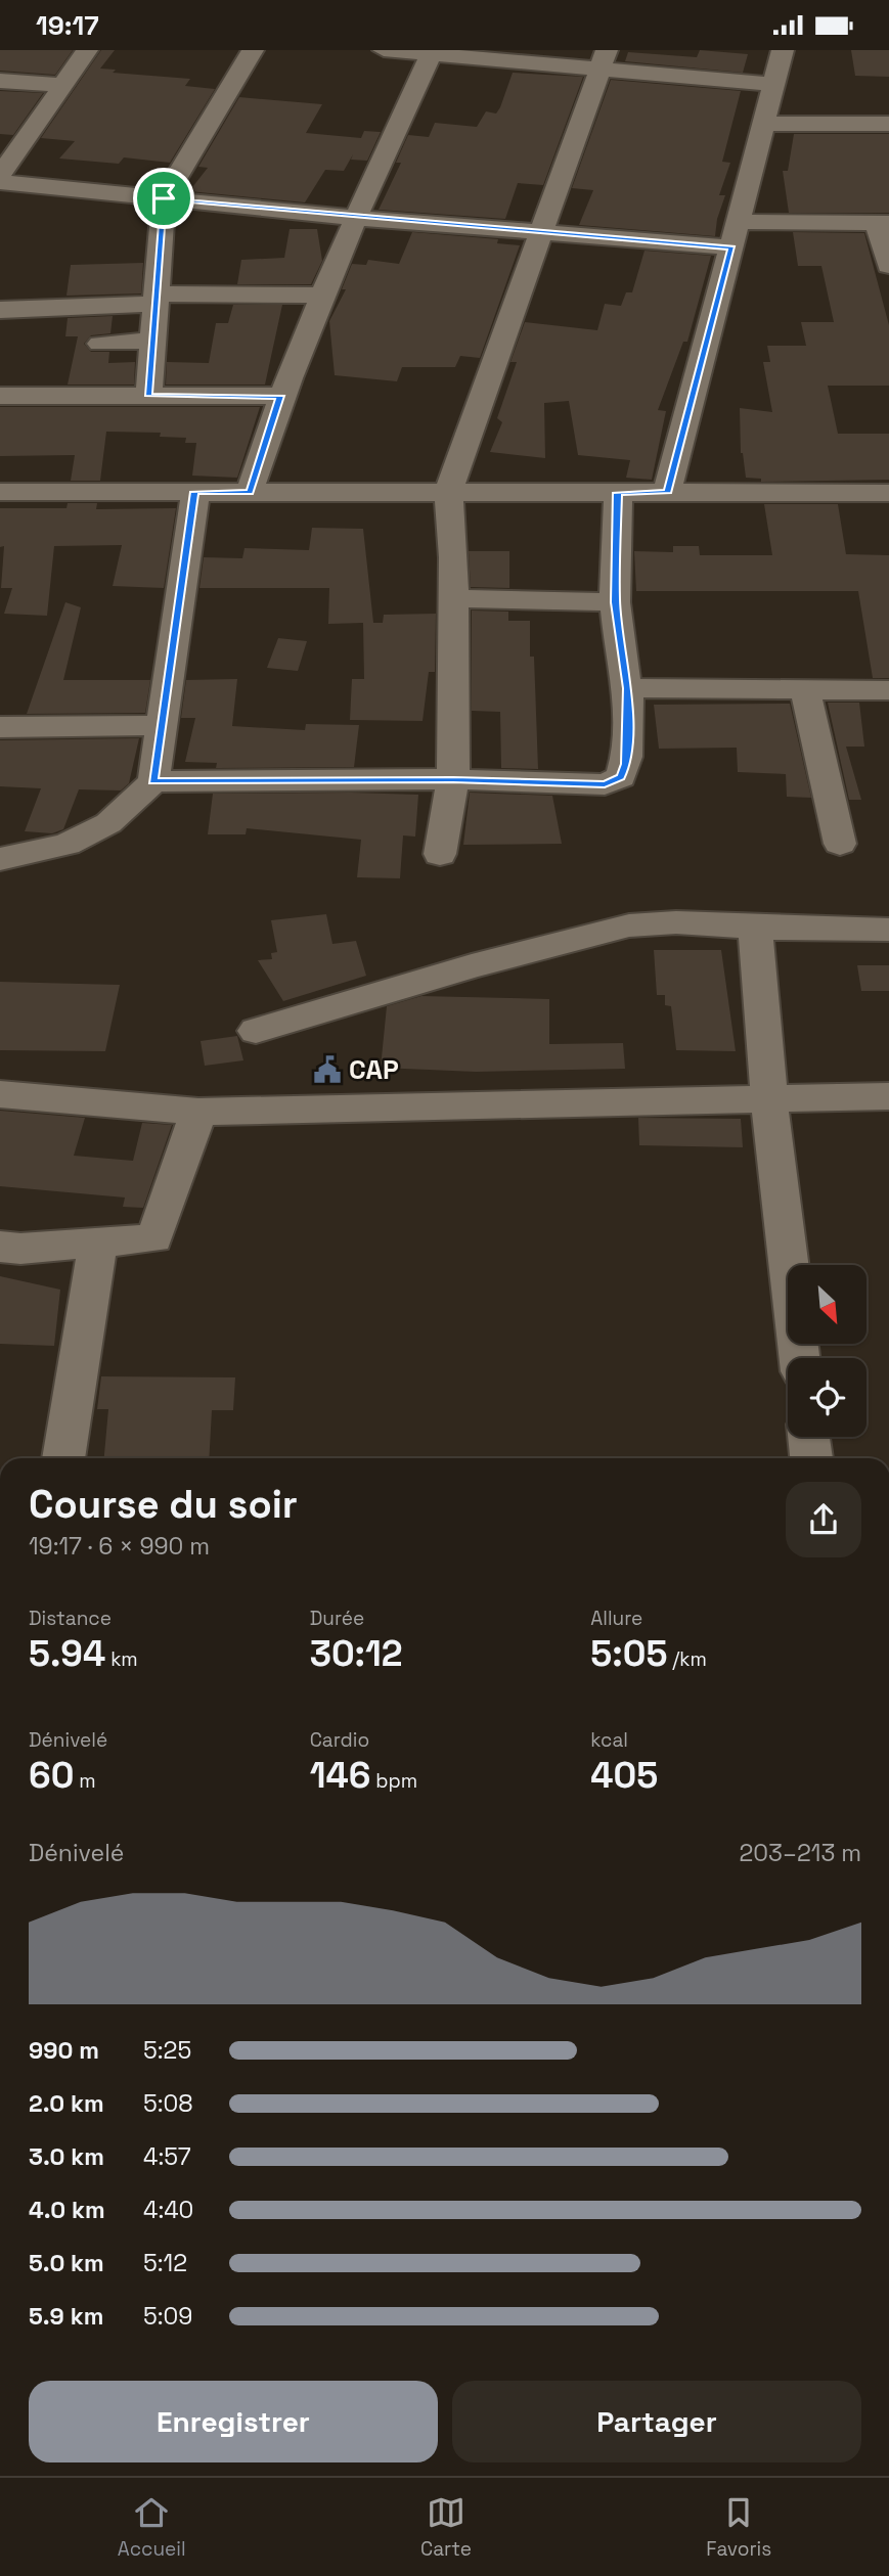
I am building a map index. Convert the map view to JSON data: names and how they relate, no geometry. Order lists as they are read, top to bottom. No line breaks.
{"places":{"public building":["CAP"]},"north":"bottom right","page":{"status":"19:17","heading":["Course du soir","19:17 · 6 × 990 m"],"stats":[["Distance","5.94 km"],["Durée","30:12"],["Allure","5:05 /km"],["Dénivelé","60 m"],["Cardio","146 bpm"],["kcal","405"]],"chart":["Dénivelé","203–213 m"],"list":[{"name":"990 m","note":"5:25"},{"name":"2.0 km","note":"5:08"},{"name":"3.0 km","note":"4:57"},{"name":"4.0 km","note":"4:40"},{"name":"5.0 km","note":"5:12"},{"name":"5.9 km","note":"5:09"}],"buttons":["Enregistrer","Partager"],"tabs":["Accueil","Carte","Favoris"]}}
